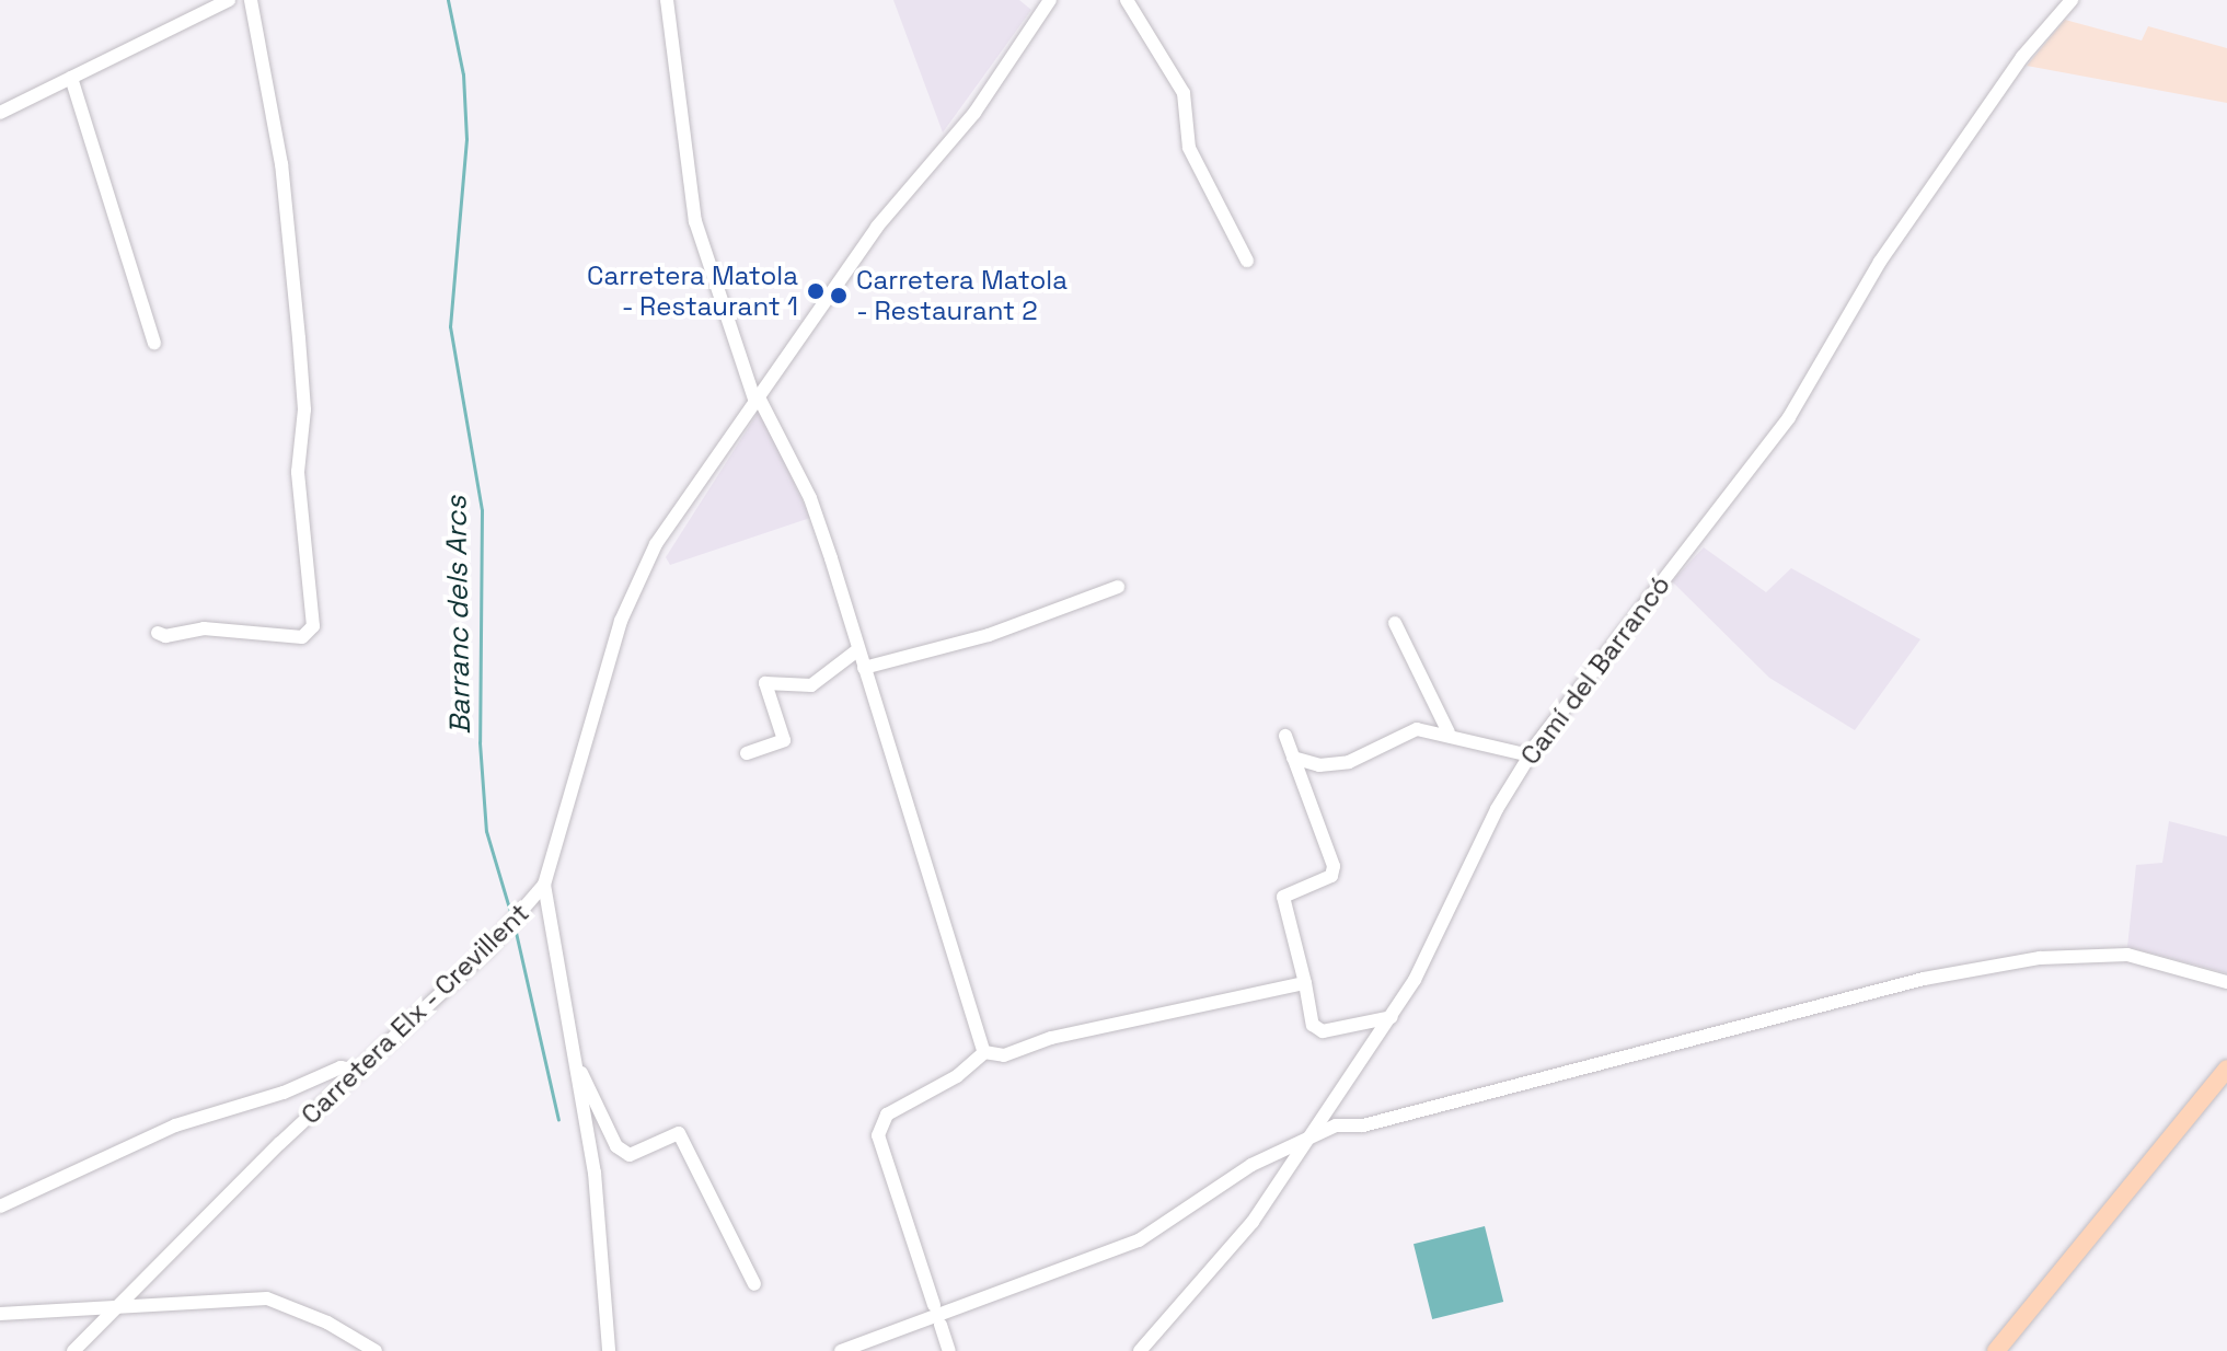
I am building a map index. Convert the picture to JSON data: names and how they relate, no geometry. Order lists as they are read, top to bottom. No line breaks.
{"streets":{"street":["Camí del Barrancó","Carretera Elx - Crevillent"]},"water":["Barranc dels Arcs"],"places":["Carretera Matola - Restaurant 1","Carretera Matola - Restaurant 2"]}
